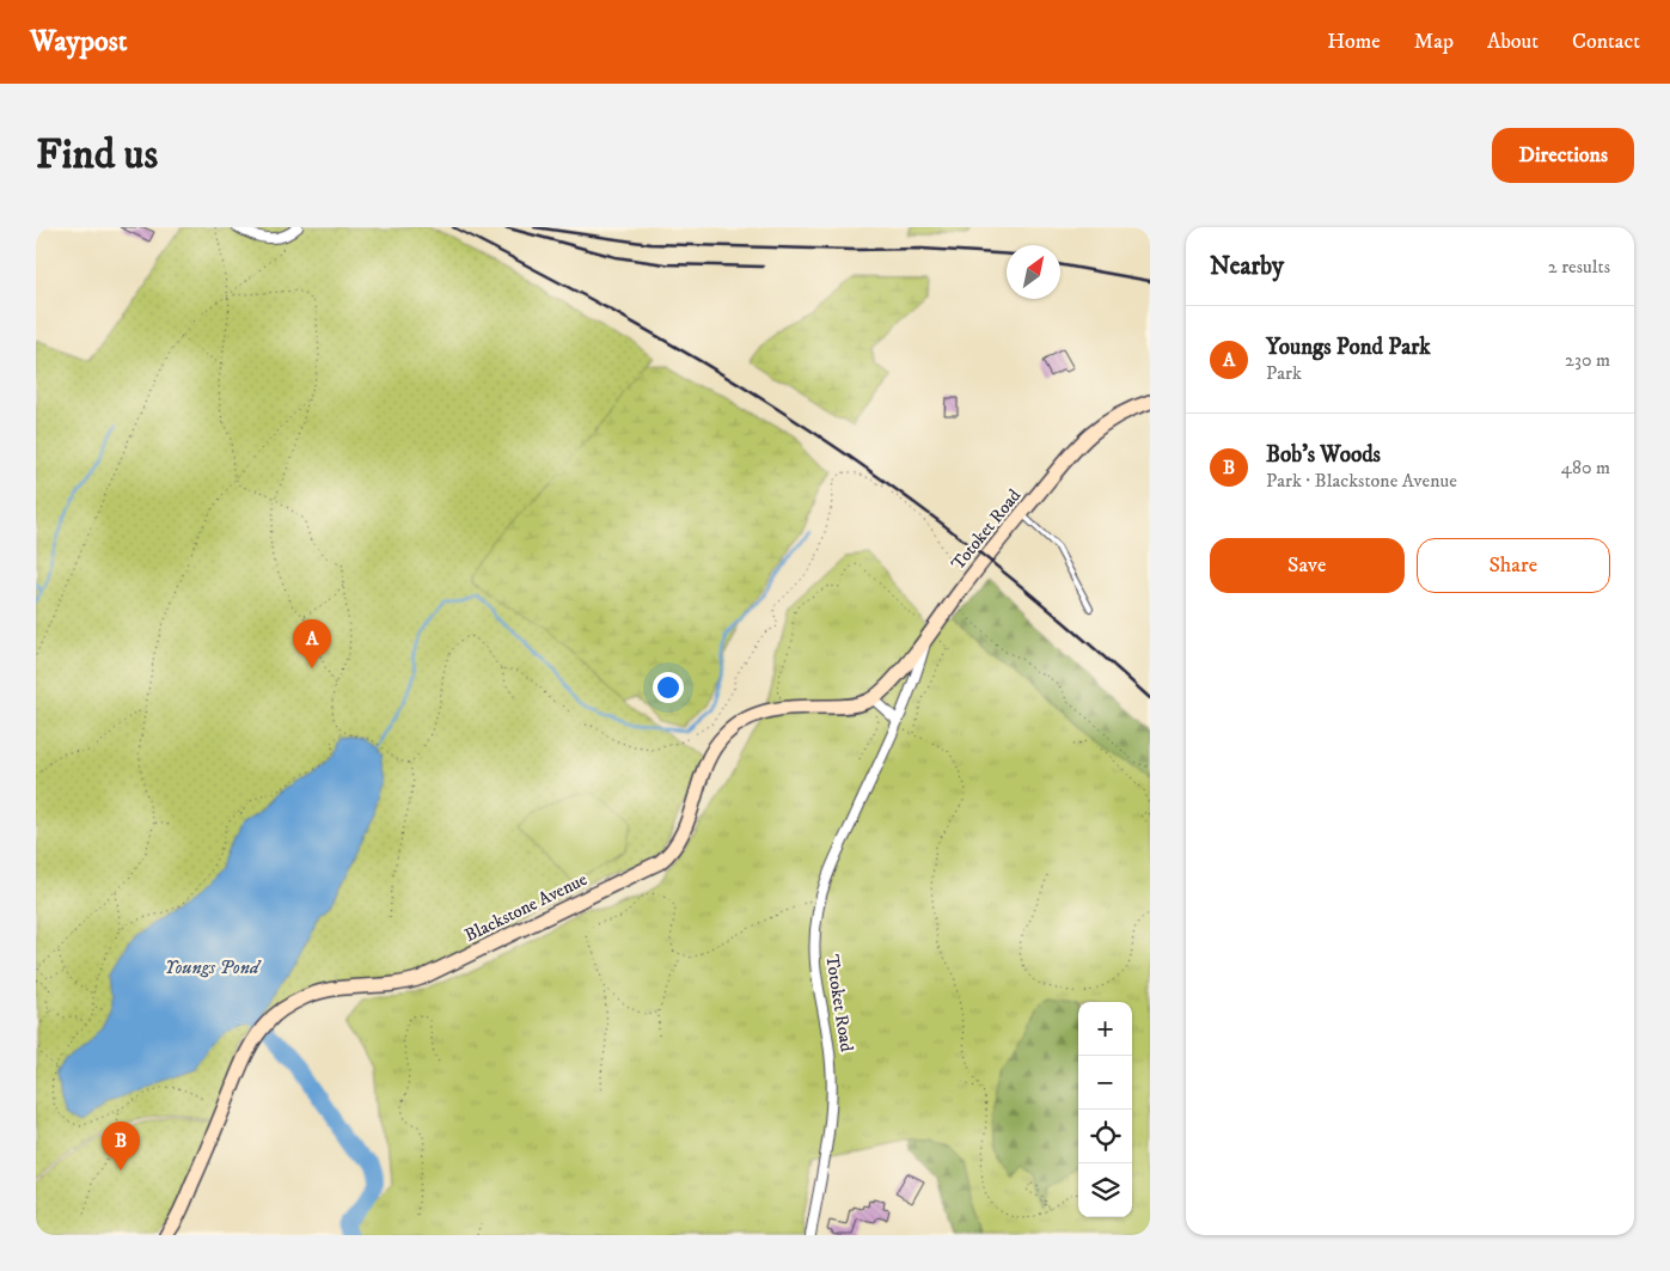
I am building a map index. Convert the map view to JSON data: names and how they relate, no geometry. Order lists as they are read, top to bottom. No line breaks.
{"streets":{"main road":["Totoket Road","Blackstone Avenue"]},"water":["Youngs Pond"],"north":"top right","page":{"header":"Waypost","nav":["Home","Map","About","Contact"],"buttons":["Directions",["Save","Share"]],"title":"Find us","heading":["Nearby","2 results"],"list":[{"mark":"A","name":"Youngs Pond Park","note":"Park","value":"230 m"},{"mark":"B","name":"Bob's Woods","note":"Park · Blackstone Avenue","value":"480 m"}],"pins":["A","B"],"map_buttons":["+","−"]}}
